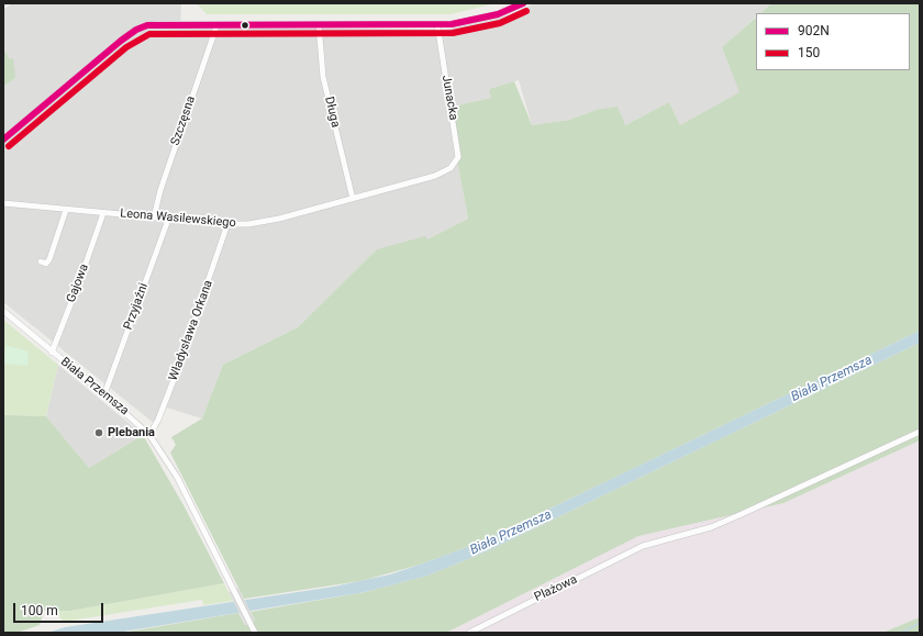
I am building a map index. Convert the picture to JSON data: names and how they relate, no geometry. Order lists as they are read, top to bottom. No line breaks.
{"streets":{"street":["Junacka","Długa","Szczęsna","Leona Wasilewskiego","Gajowa","Przyjaźni","Władysława Orkana","Biała Przemsza","Plażowa"]},"crossings":[["Junacka","Leona Wasilewskiego"],["Długa","Leona Wasilewskiego"],["Szczęsna","Leona Wasilewskiego"],["Leona Wasilewskiego","Gajowa"],["Leona Wasilewskiego","Przyjaźni"],["Leona Wasilewskiego","Władysława Orkana"],["Gajowa","Biała Przemsza"],["Przyjaźni","Biała Przemsza"],["Władysława Orkana","Biała Przemsza"]],"water":["Biała Przemsza"],"places":["Plebania"],"lines":["transit line 902N","transit line 150"],"legend":["902N","150"],"scale_bar":"100 m"}
